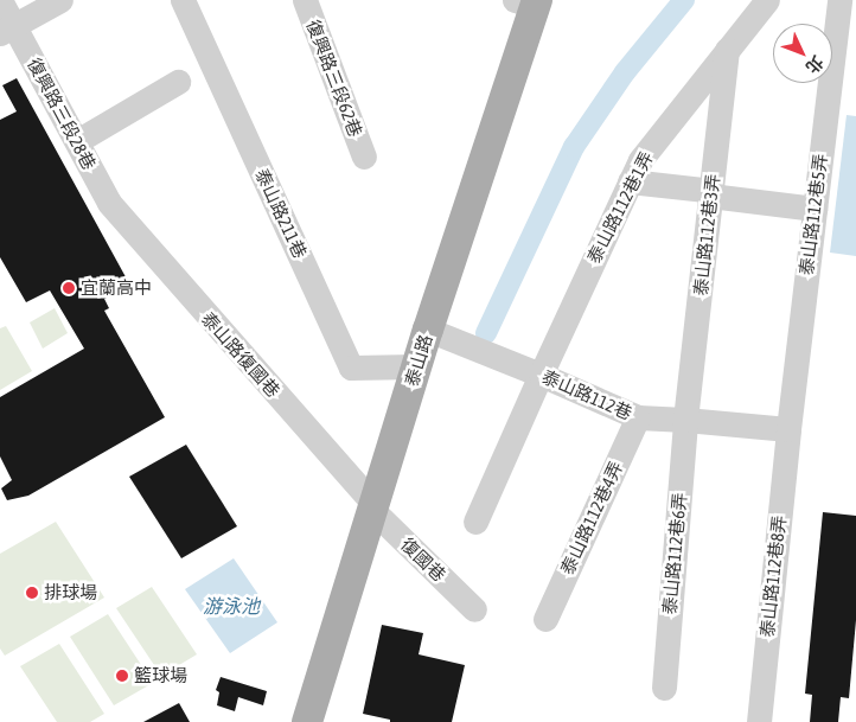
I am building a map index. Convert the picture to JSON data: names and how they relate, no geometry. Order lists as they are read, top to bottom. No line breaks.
{"streets":{"main road":["泰山路"],"street":["復興路三段62巷","復興路三段28巷","泰山路112巷1弄","泰山路211巷","泰山路112巷5弄","泰山路112巷3弄","泰山路復國巷","泰山路112巷","泰山路112巷4弄","泰山路112巷6弄","復國巷","泰山路112巷8弄"]},"crossings":[["復興路三段28巷","泰山路復國巷"],["泰山路112巷1弄","泰山路112巷3弄"],["泰山路112巷1弄","泰山路112巷"],["泰山路211巷","泰山路"],["泰山路112巷5弄","泰山路112巷"],["泰山路112巷5弄","泰山路112巷8弄"],["泰山路112巷3弄","泰山路112巷"],["泰山路112巷3弄","泰山路112巷6弄"],["泰山路復國巷","泰山路"],["泰山路復國巷","復國巷"],["泰山路","泰山路112巷"],["泰山路","復國巷"],["泰山路112巷","泰山路112巷4弄"],["泰山路112巷","泰山路112巷6弄"],["泰山路112巷","泰山路112巷8弄"]],"water":["游泳池"],"places":["宜蘭高中","排球場","籃球場"],"north":"bottom right"}
